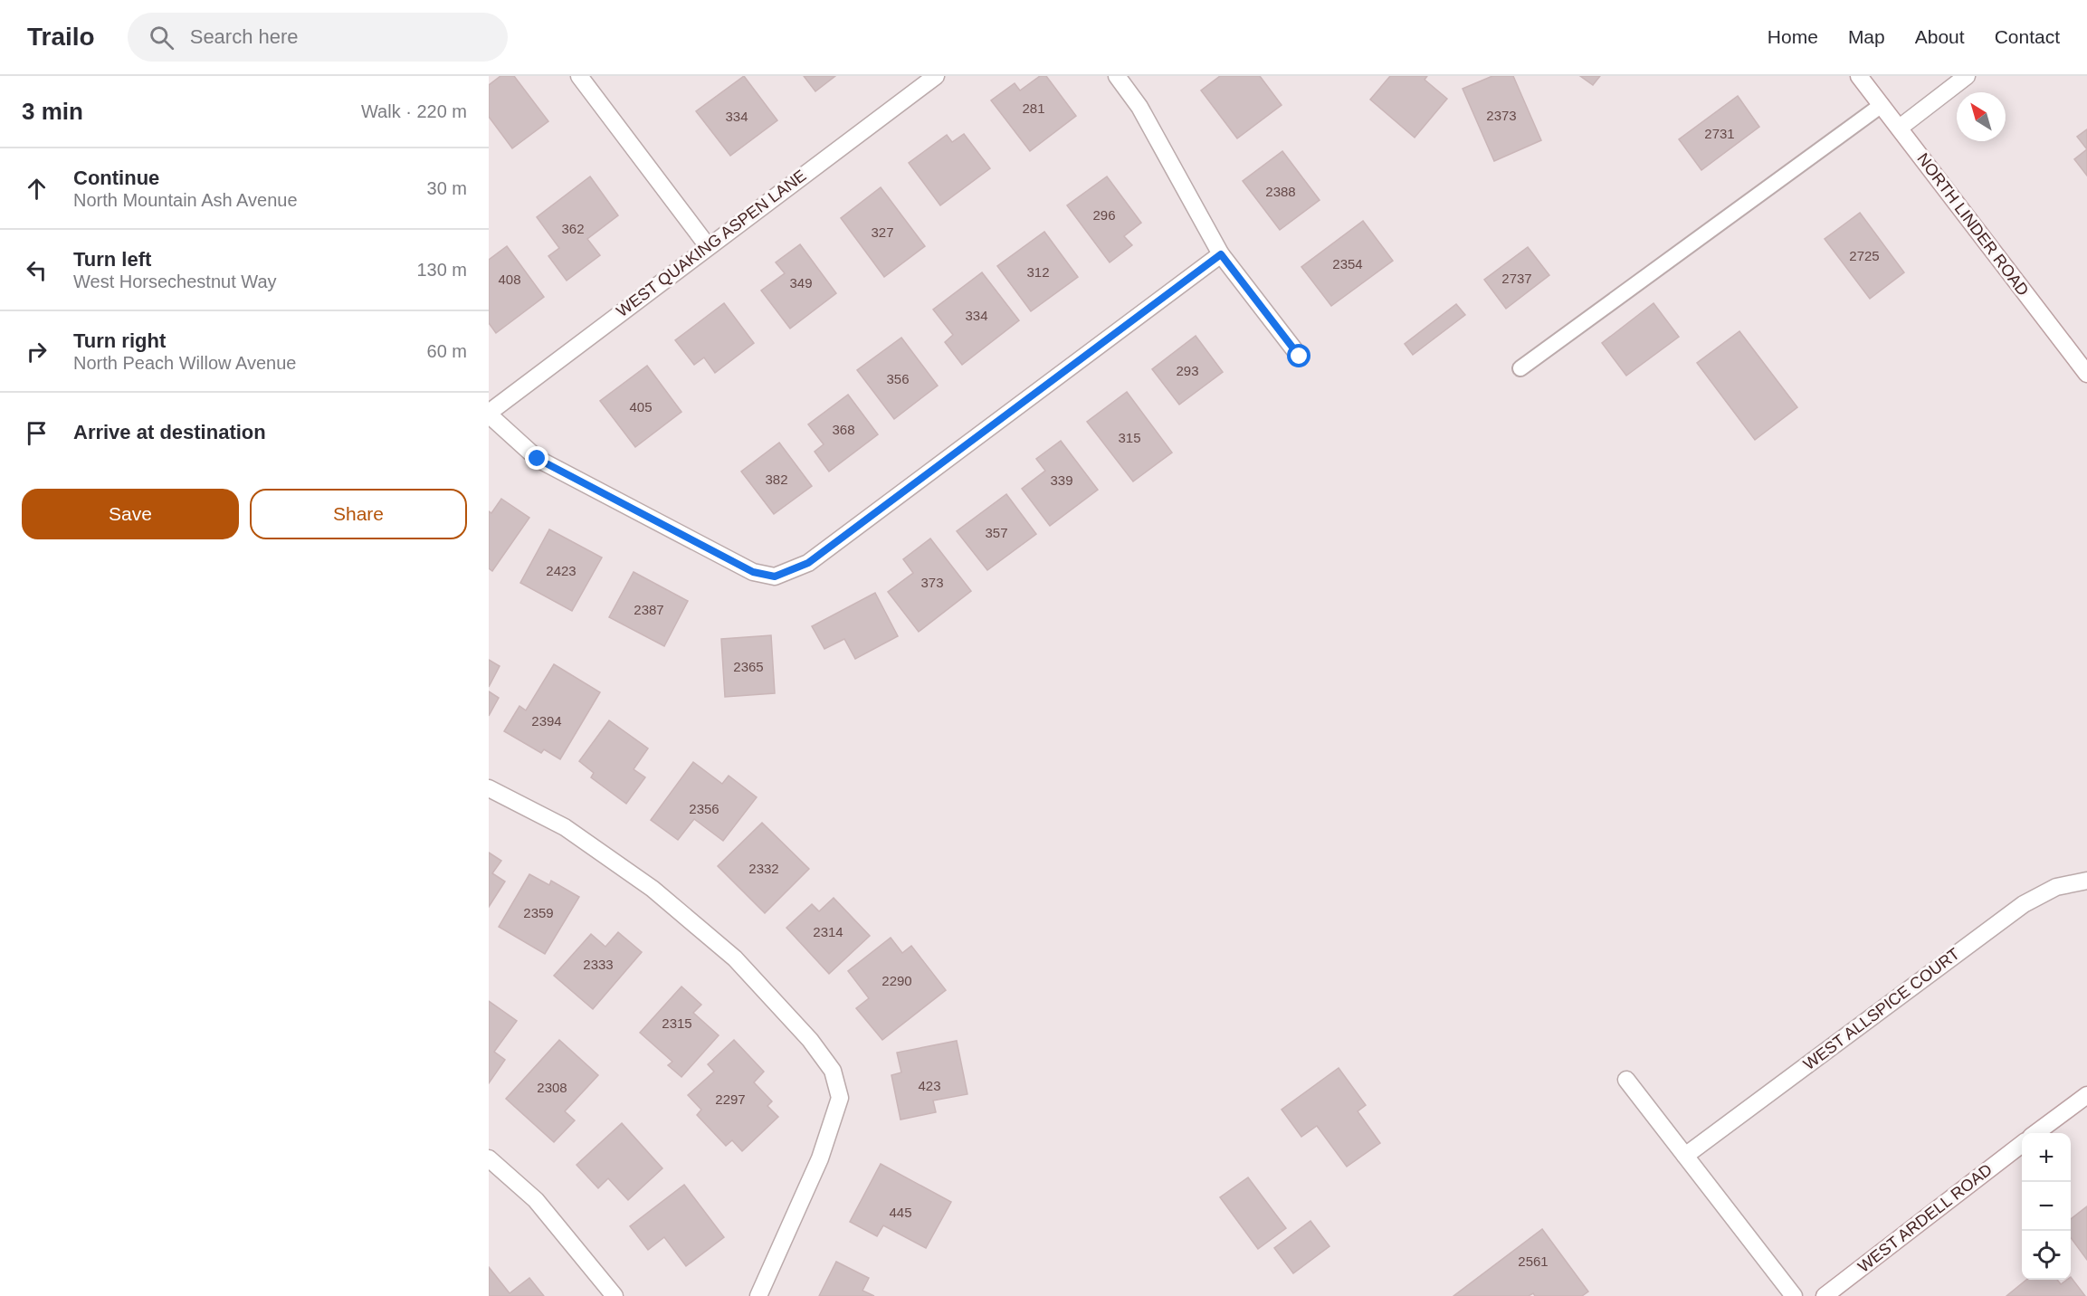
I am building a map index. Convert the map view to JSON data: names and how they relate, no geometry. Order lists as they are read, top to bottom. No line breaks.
{"streets":{"street":["NORTH LINDER ROAD","WEST QUAKING ASPEN LANE","WEST ALLSPICE COURT","WEST ARDELL ROAD"]},"house_numbers":["281","2373","334","2731","2388","296","362","327","2725","2354","312","2737","408","349","334","293","356","405","368","315","382","339","357","2423","373","2387","2365","2394","2356","2332","2359","2314","2333","2290","2315","423","2308","2297","445","2561"],"north":"top left","page":{"header":"Trailo","search":"Search here","nav":["Home","Map","About","Contact"],"heading":["3 min","Walk · 220 m"],"list":[["Continue","North Mountain Ash Avenue","30 m"],["Turn left","West Horsechestnut Way","130 m"],["Turn right","North Peach Willow Avenue","60 m"],"Arrive at destination"],"buttons":["Save","Share"],"map_buttons":["+","−"]}}
